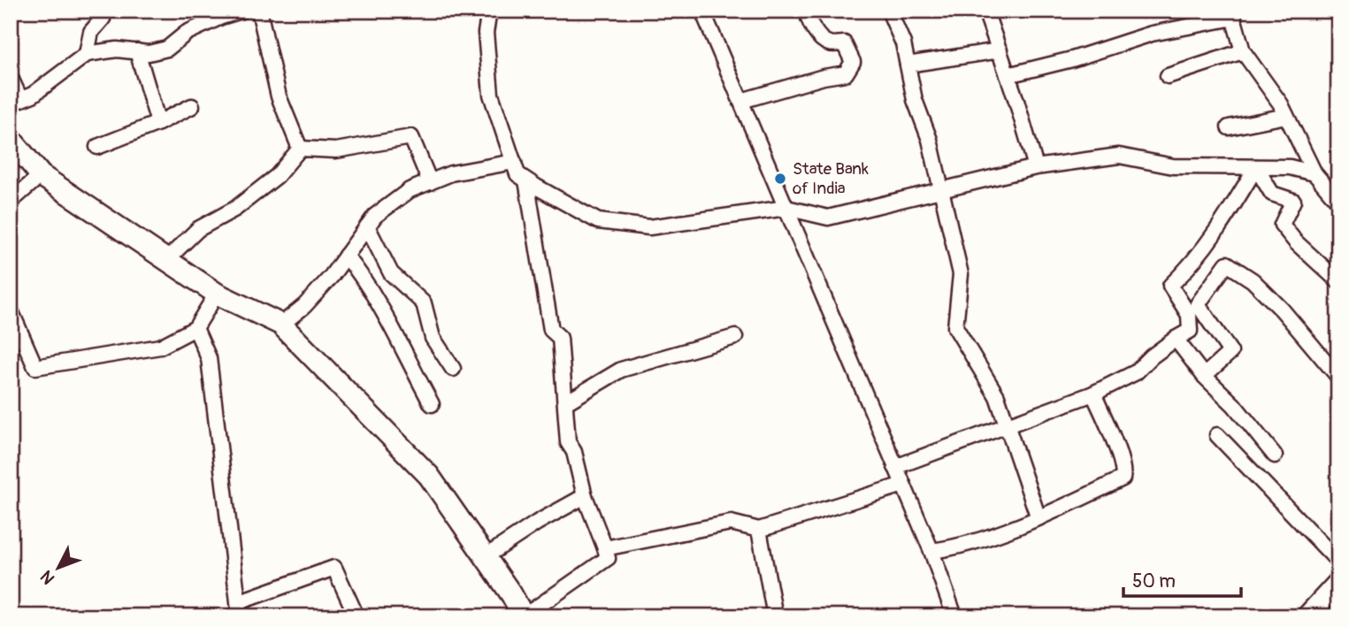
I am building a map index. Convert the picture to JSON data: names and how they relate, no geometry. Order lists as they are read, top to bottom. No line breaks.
{"places":["State Bank of India"],"scale_bar":"50 m","north":"bottom left"}
